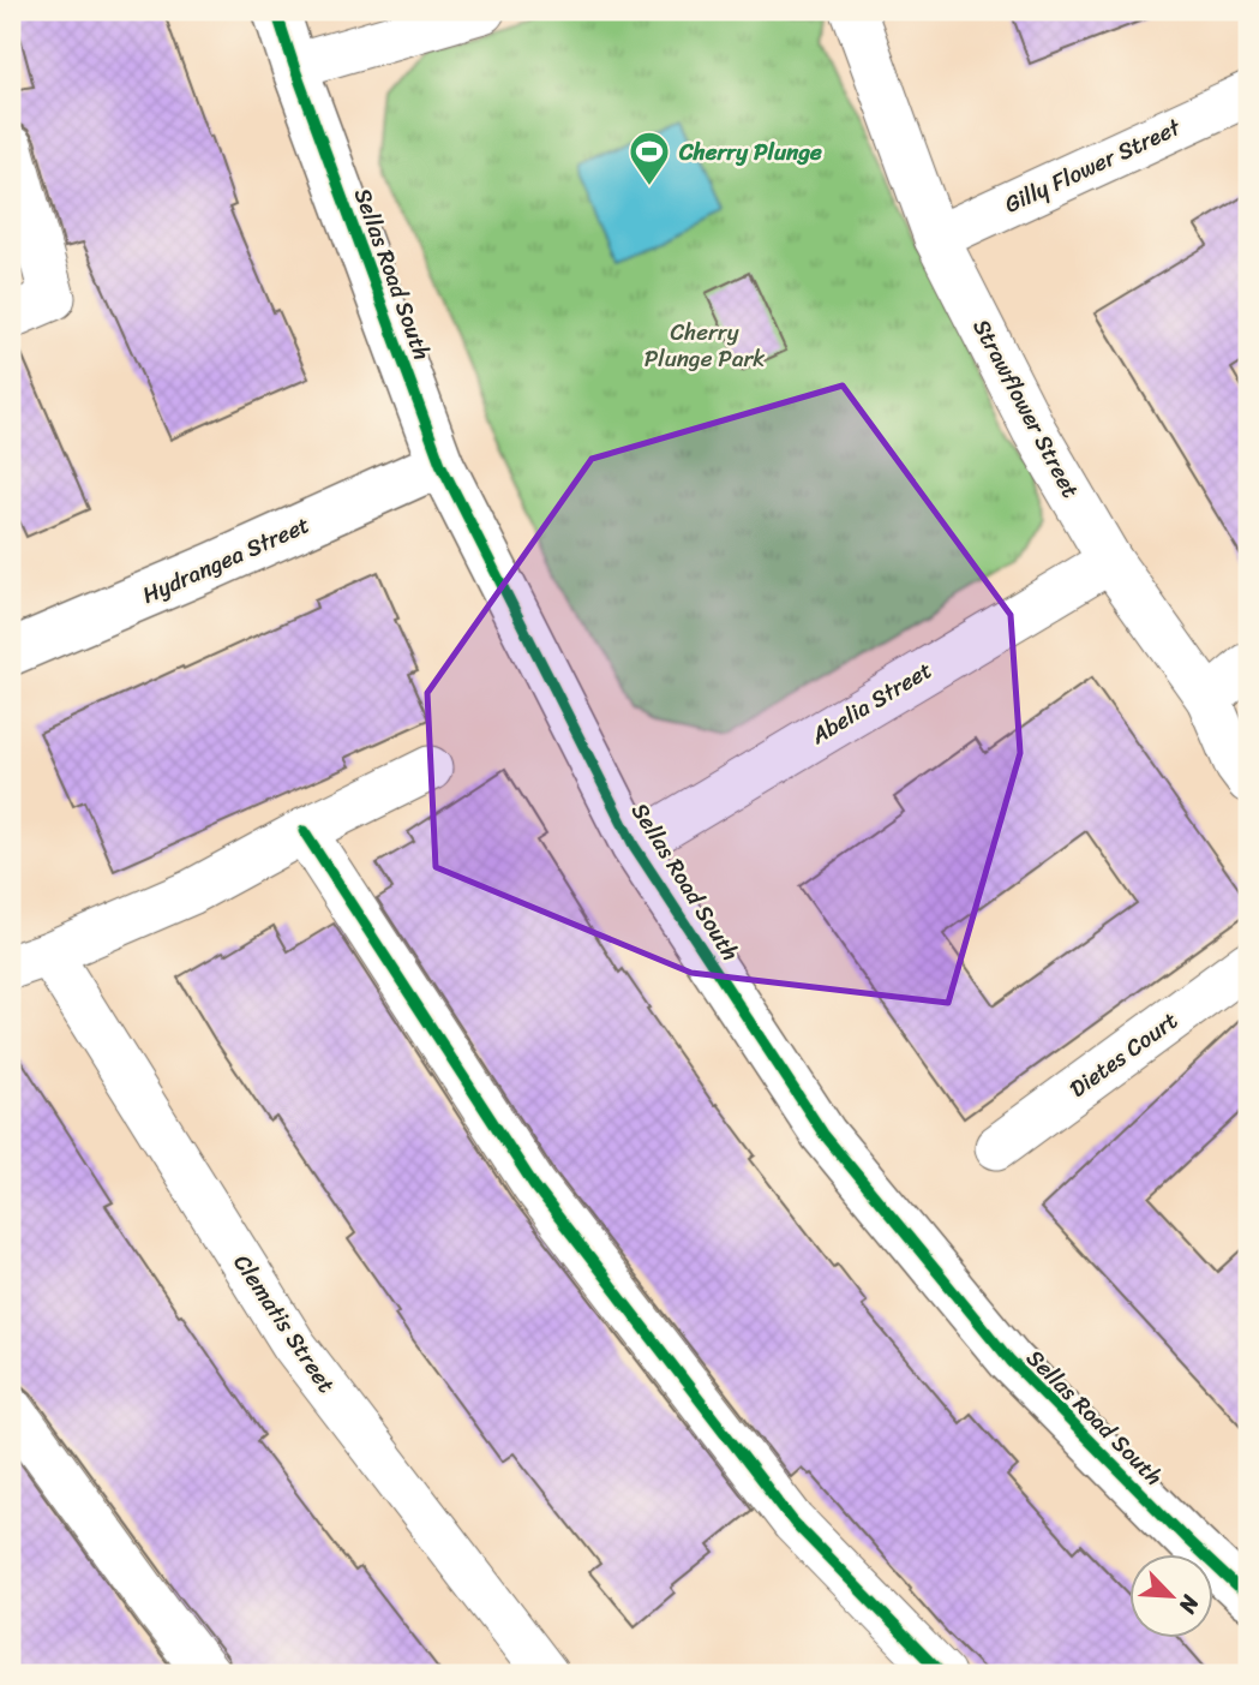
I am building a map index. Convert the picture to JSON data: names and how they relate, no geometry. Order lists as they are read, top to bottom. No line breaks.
{"streets":{"street":["Gilly Flower Street","Sellas Road South","Strawflower Street","Hydrangea Street","Abelia Street","Dietes Court","Clematis Street"]},"crossings":[["Gilly Flower Street","Strawflower Street"],["Sellas Road South","Hydrangea Street"],["Sellas Road South","Abelia Street"],["Strawflower Street","Abelia Street"]],"parks":["Cherry Plunge Park"],"places":{"sports":["Cherry Plunge"]},"north":"bottom right"}
